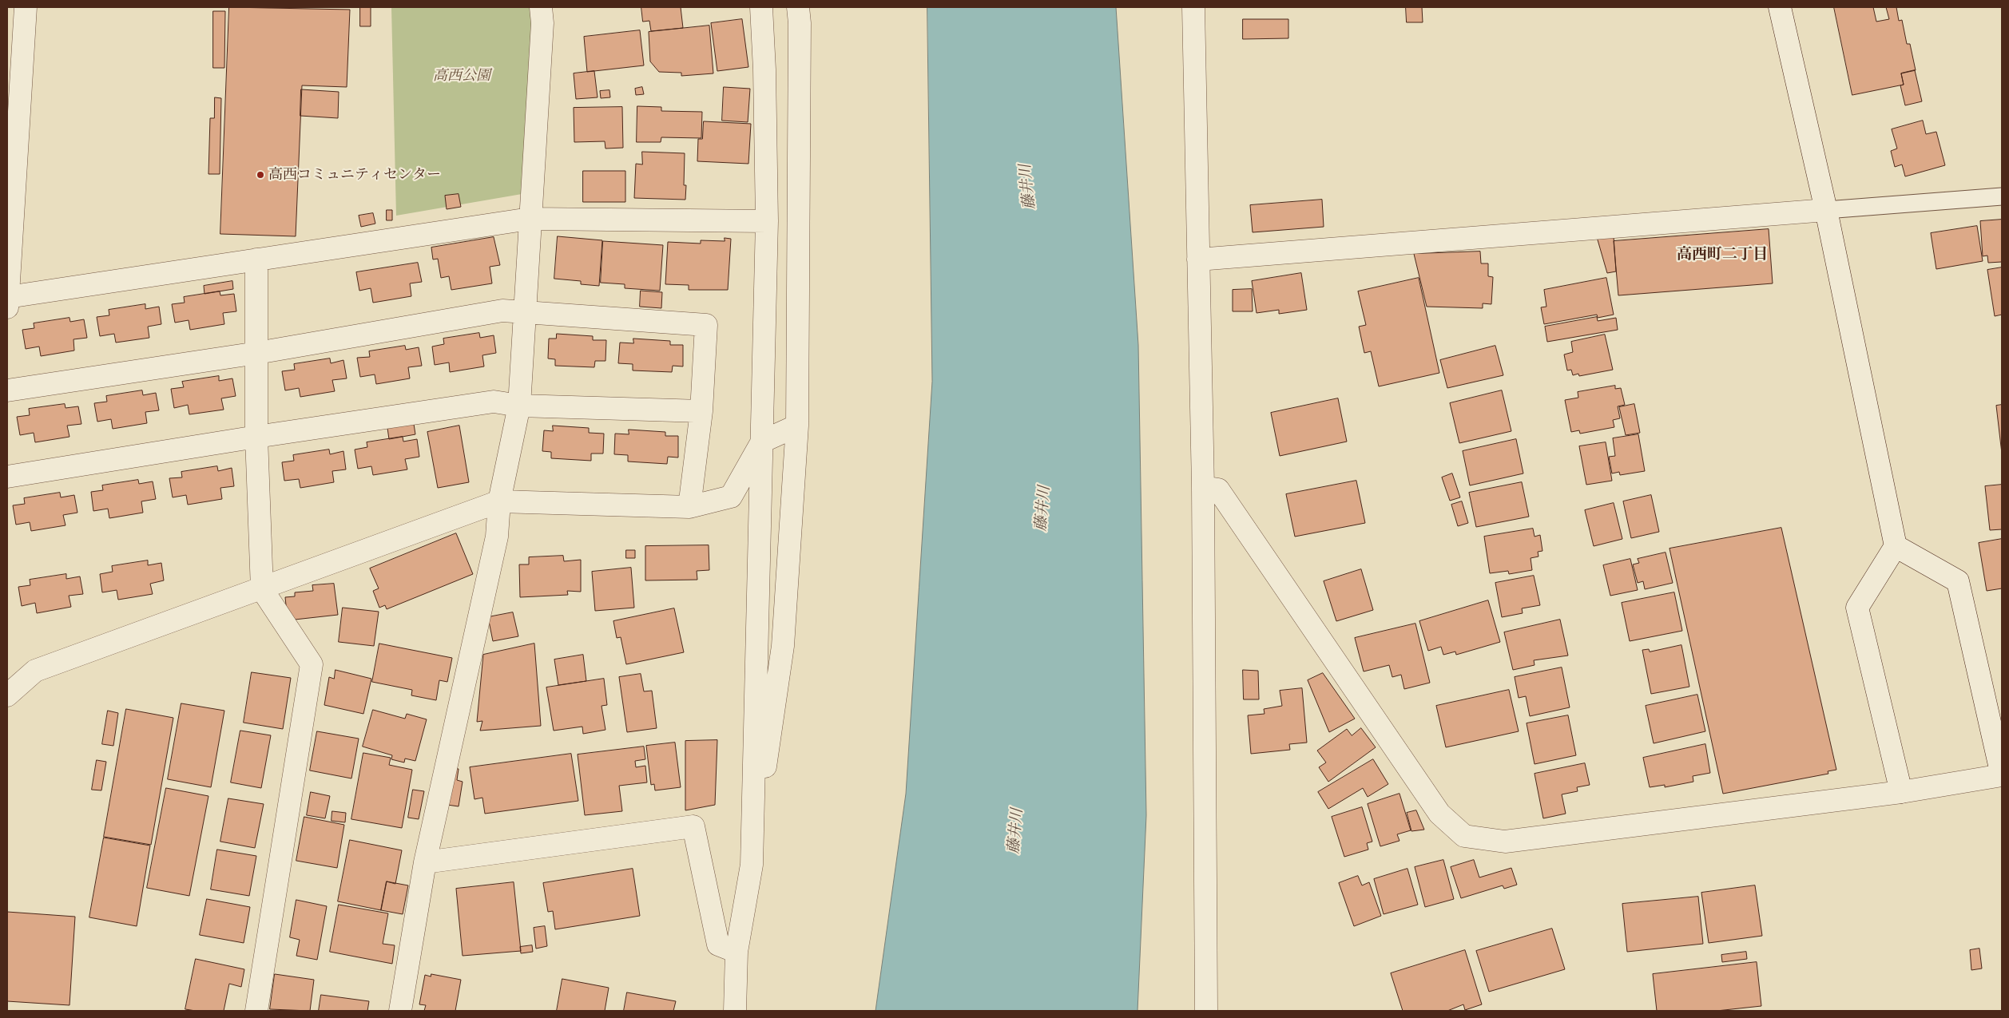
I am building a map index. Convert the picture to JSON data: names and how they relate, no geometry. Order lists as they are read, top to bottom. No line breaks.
{"districts":["高西町二丁目"],"water":["藤井川"],"parks":["高西公園"],"places":["高西コミュニティセンター"]}
